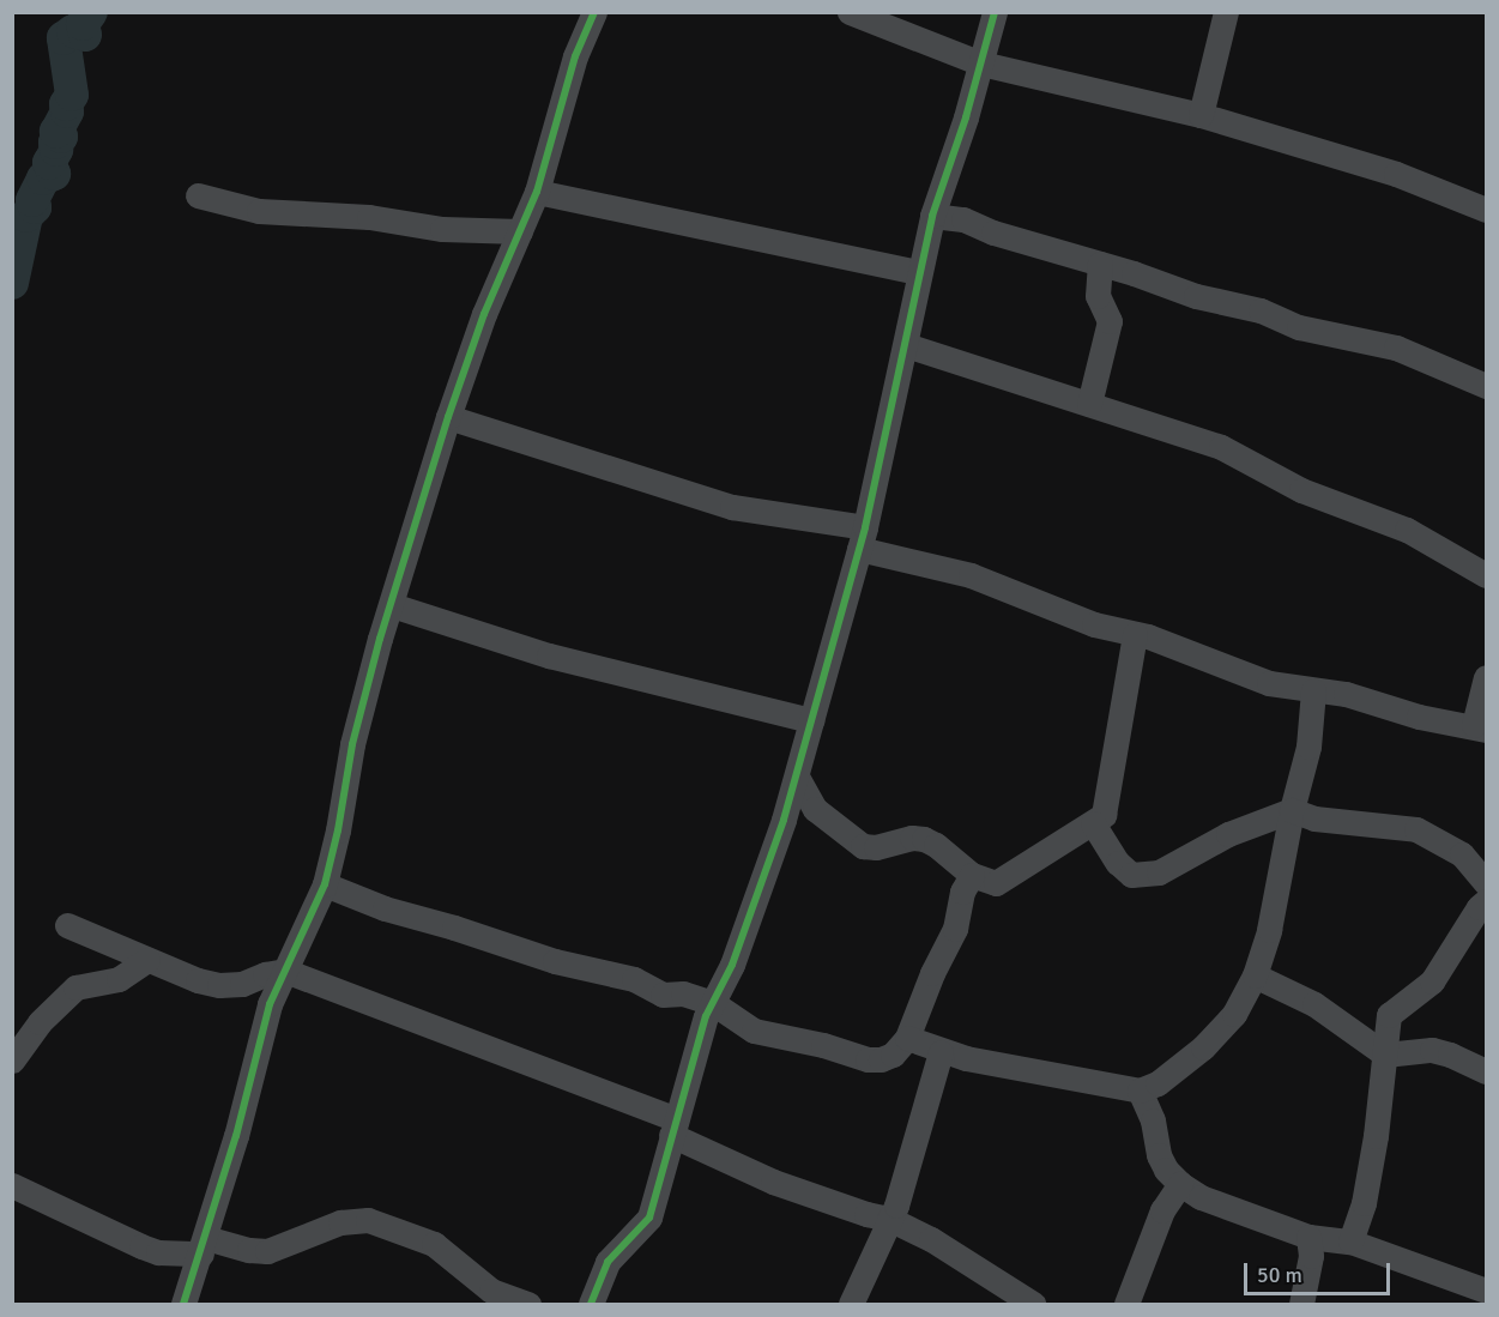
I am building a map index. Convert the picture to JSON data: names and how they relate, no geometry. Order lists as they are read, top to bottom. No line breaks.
{"scale_bar":"50 m"}
